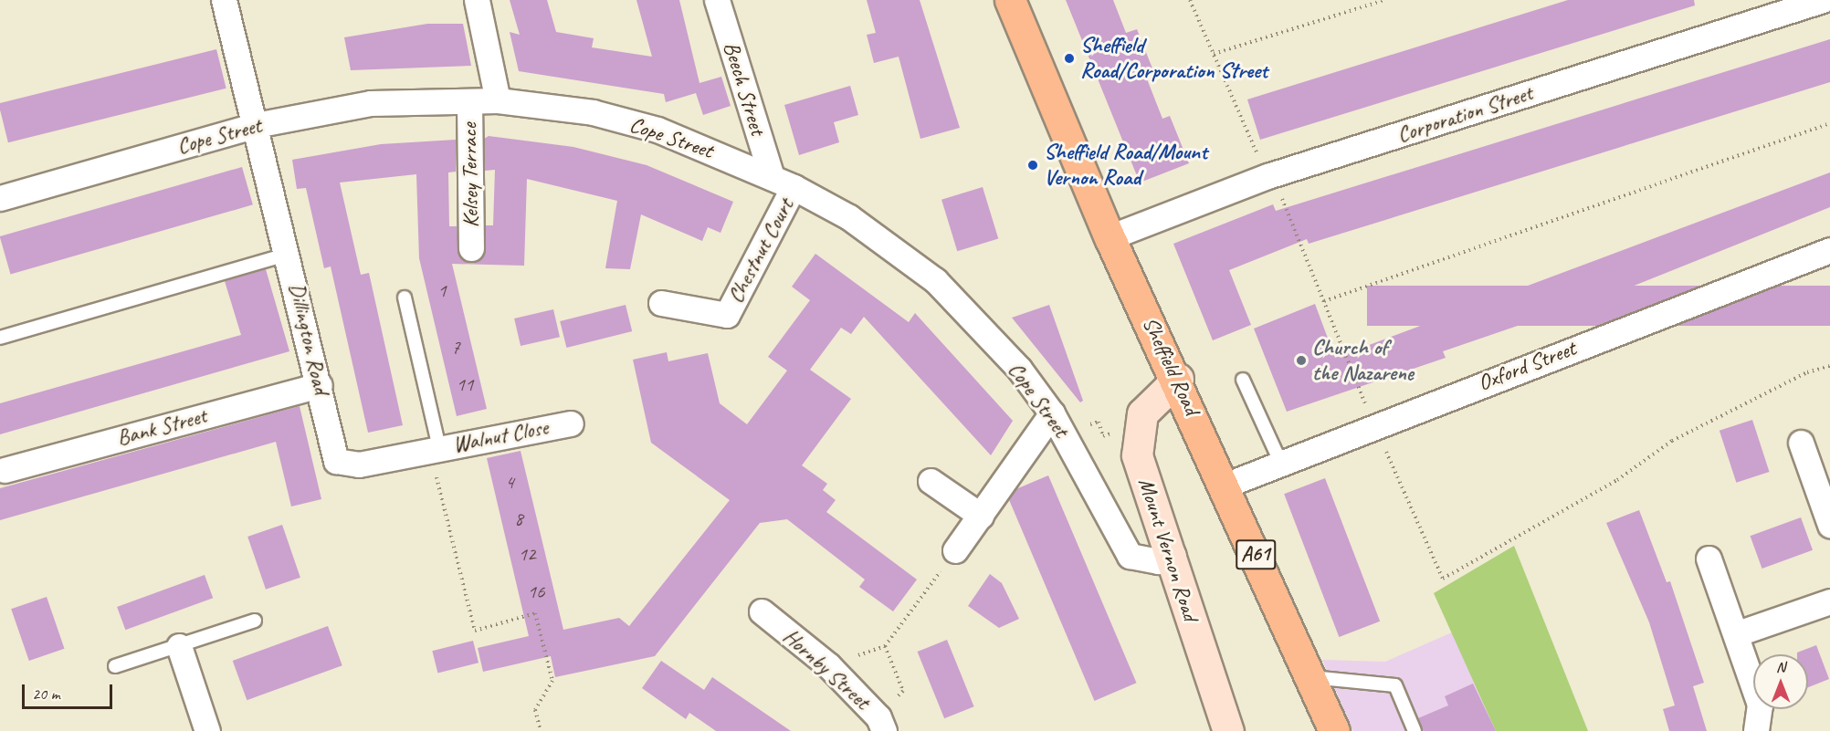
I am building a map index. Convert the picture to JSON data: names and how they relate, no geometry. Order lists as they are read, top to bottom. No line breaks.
{"streets":{"highway":["Sheffield Road","A61"],"street":["Beech Street","Corporation Street","Cope Street","Kelsey Terrace","Chestnut Court","Dillington Road","Oxford Street","Bank Street","Walnut Close","Mount Vernon Road","Hornby Street"]},"crossings":[["Beech Street","Cope Street"],["Beech Street","Chestnut Court"],["Corporation Street","Sheffield Road"],["Cope Street","Kelsey Terrace"],["Cope Street","Chestnut Court"],["Cope Street","Dillington Road"],["Cope Street","Mount Vernon Road"],["Dillington Road","Bank Street"],["Dillington Road","Walnut Close"],["Sheffield Road","Oxford Street"],["Sheffield Road","Mount Vernon Road"]],"places":["Sheffield Road/Corporation Street","Sheffield Road/Mount Vernon Road","Church of the Nazarene"],"house_numbers":["1","7","11","4","8","12","16"],"scale_bar":"20 m","north":"top"}
